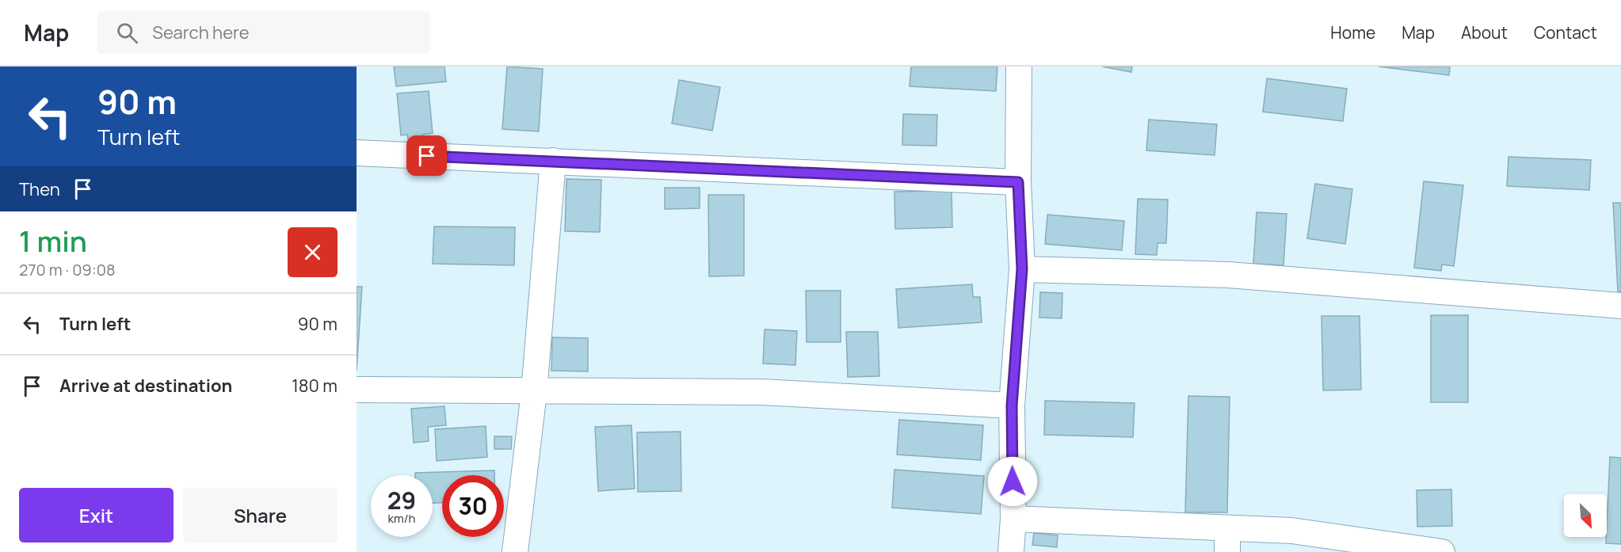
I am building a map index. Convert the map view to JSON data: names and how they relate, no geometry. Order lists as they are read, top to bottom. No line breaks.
{"north":"bottom right","page":{"header":"Map","search":"Search here","nav":["Home","Map","About","Contact"],"turn":["90 m","Turn left"],"then":"Then","heading":["1 min","270 m · 09:08"],"list":[{"name":"Turn left","value":"90 m"},{"name":"Arrive at destination","value":"180 m"}],"speed":"29 km/h","limit":"30","buttons":["Exit","Share"]}}
